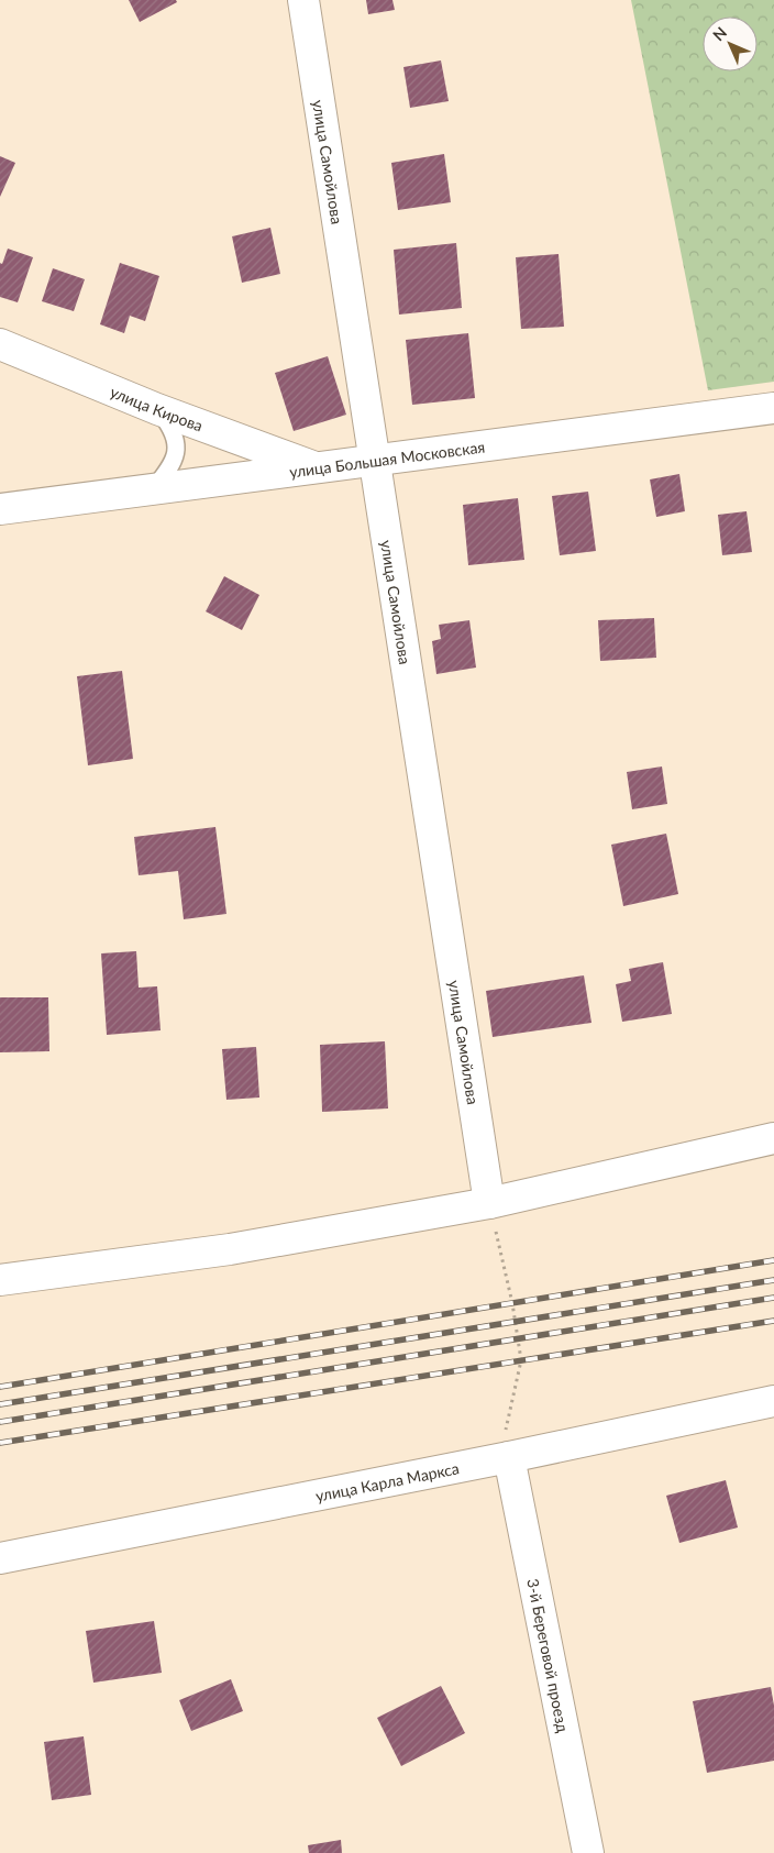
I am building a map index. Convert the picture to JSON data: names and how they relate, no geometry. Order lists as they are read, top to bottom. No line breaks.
{"streets":{"street":["улица Самойлова","улица Кирова","улица Большая Московская","улица Карла Маркса","3-й Береговой проезд"]},"crossings":[["улица Самойлова","улица Большая Московская"],["улица Кирова","улица Большая Московская"],["улица Карла Маркса","3-й Береговой проезд"]],"north":"top left"}
